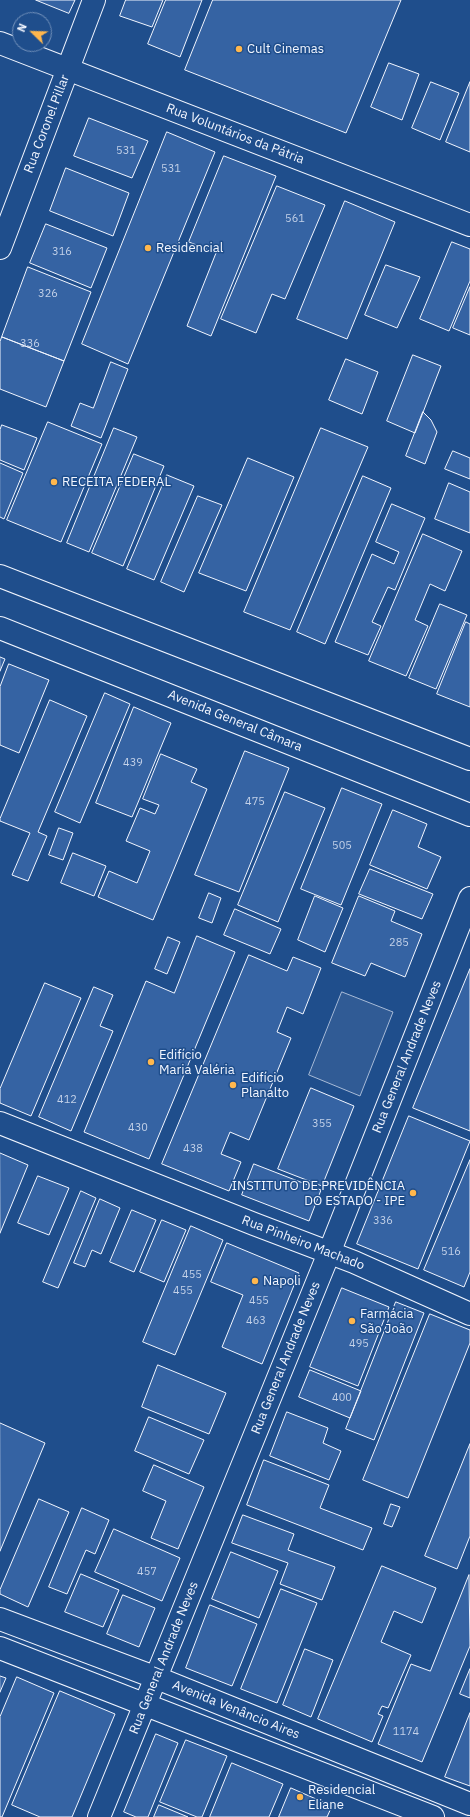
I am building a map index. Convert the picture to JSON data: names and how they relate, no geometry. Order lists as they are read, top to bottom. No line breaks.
{"streets":{"main road":["Rua Coronel Pillar","Rua Voluntários da Pátria","Avenida General Câmara","Rua General Andrade Neves","Rua Pinheiro Machado","Avenida Venâncio Aires"]},"crossings":[["Rua Coronel Pillar","Rua Voluntários da Pátria"],["Rua General Andrade Neves","Rua Pinheiro Machado"],["Rua General Andrade Neves","Avenida Venâncio Aires"]],"places":["Cult Cinemas","Residencial","RECEITA FEDERAL","Edifício Maria Valéria","Edifício Planalto","INSTITUTO DE PREVIDÊNCIA DO ESTADO - IPE","Napoli","Farmácia São João","Residencial Eliane"],"house_numbers":["531","531","561","316","326","336","439","475","505","285","412","355","430","438","336","516","455","455","455","463","495","400","457","1174"],"north":"top left"}
